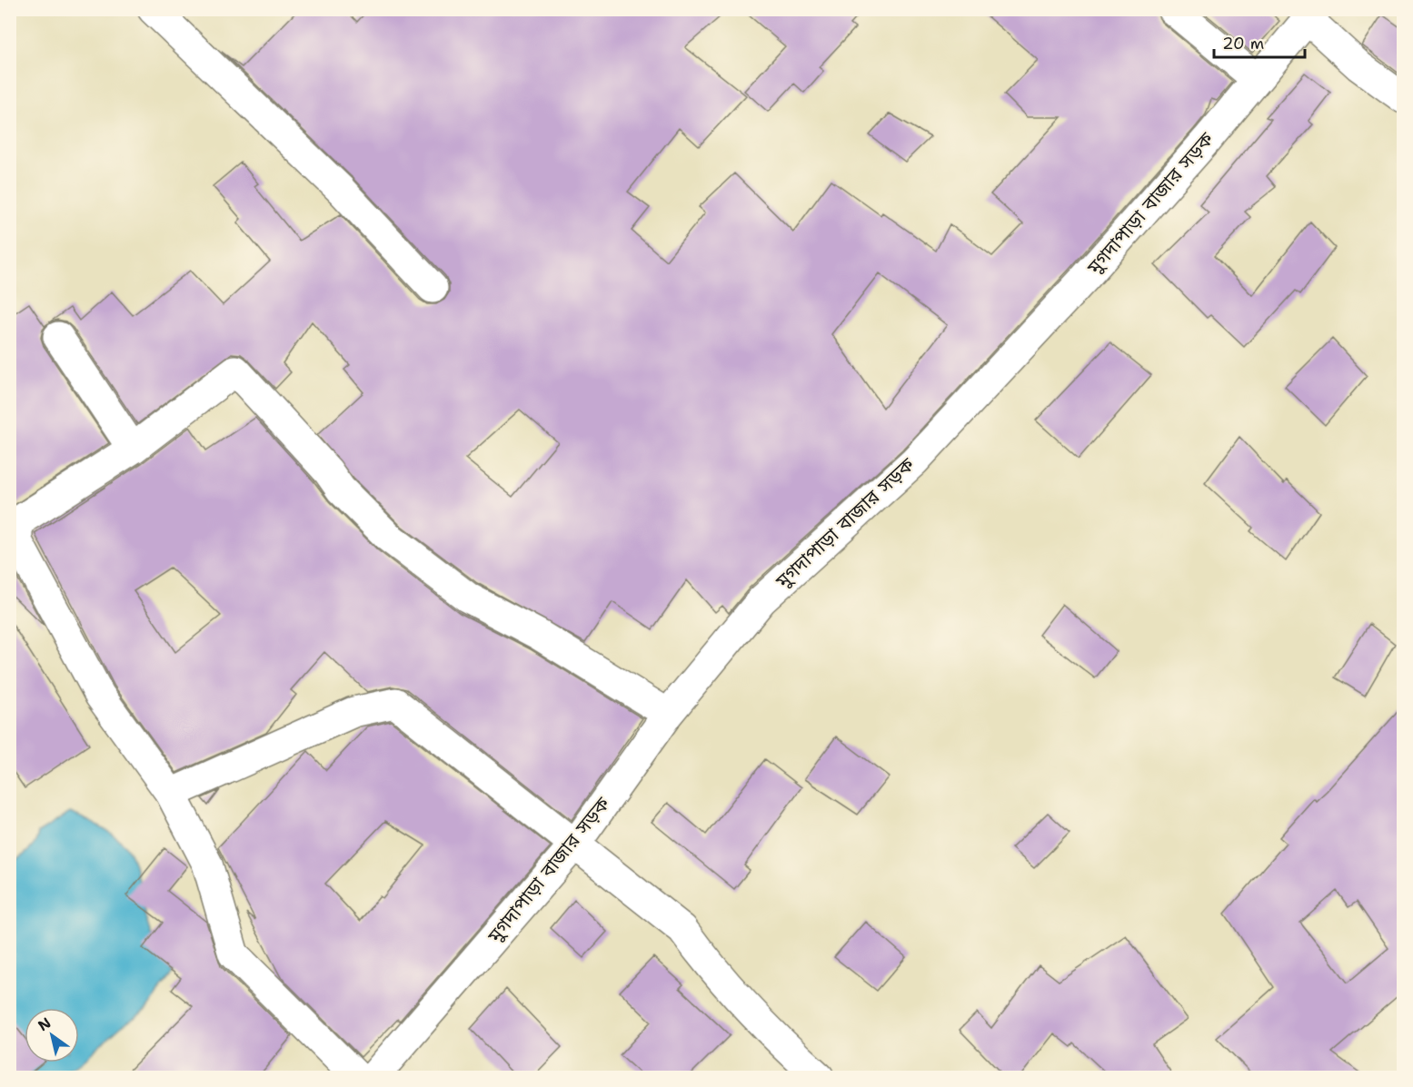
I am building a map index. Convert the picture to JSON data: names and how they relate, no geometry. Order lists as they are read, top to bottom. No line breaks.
{"streets":{"street":["মুগদাপাড়া বাজার সড়ক"]},"scale_bar":"20 m","north":"top left"}
